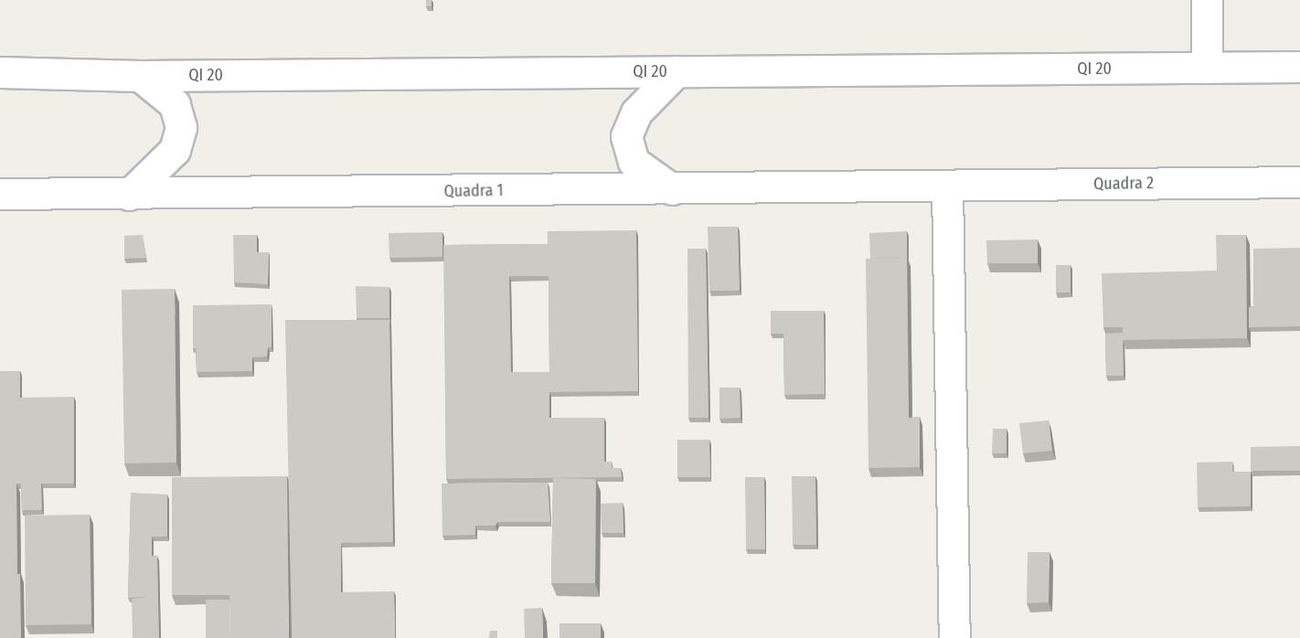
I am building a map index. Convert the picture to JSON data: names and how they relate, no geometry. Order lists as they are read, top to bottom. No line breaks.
{"streets":{"street":["QI 20","Quadra 2","Quadra 1"]},"crossings":[["Quadra 2","Quadra 1"]]}
